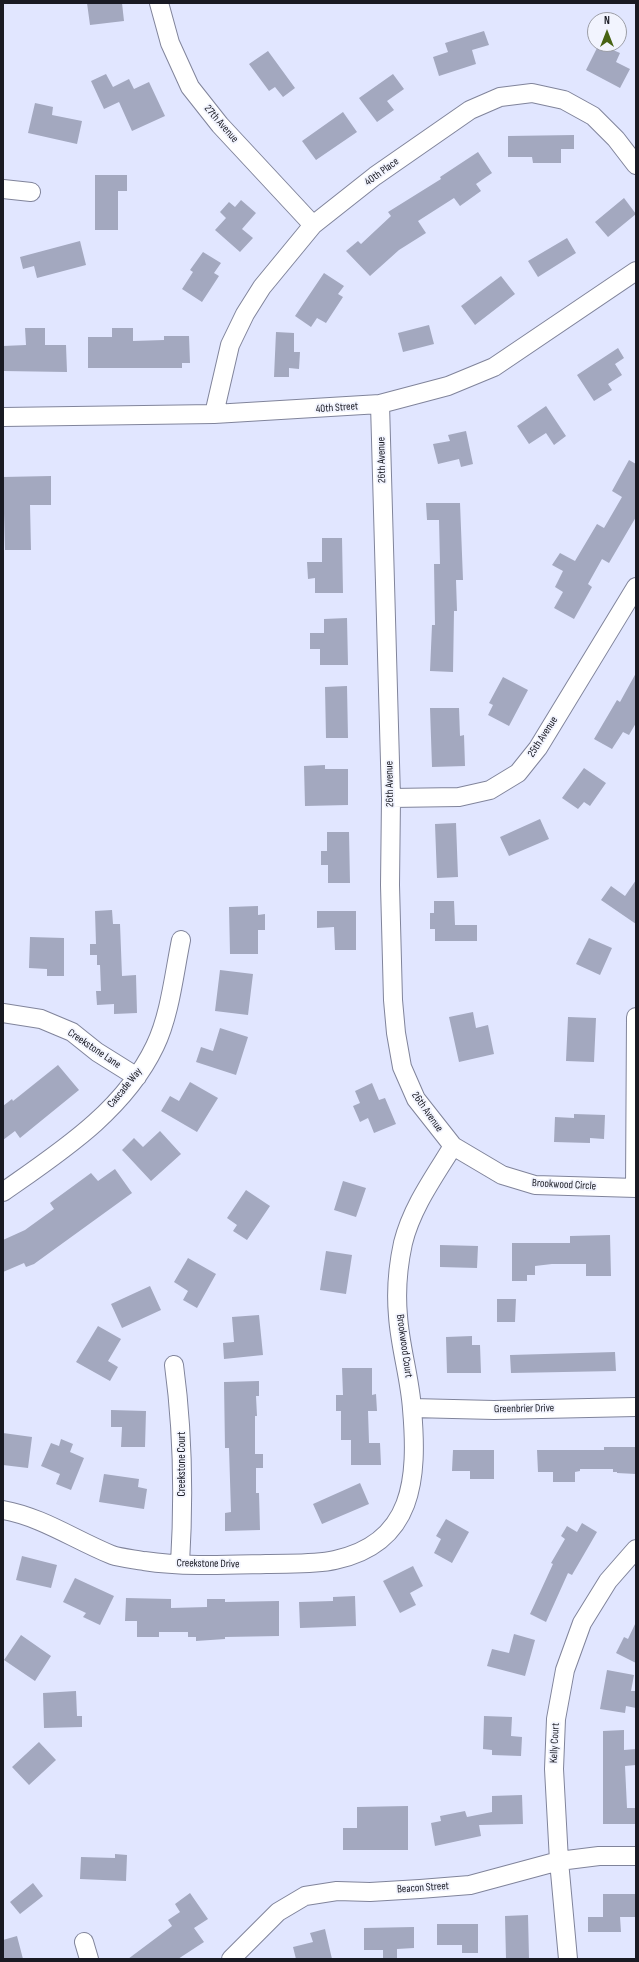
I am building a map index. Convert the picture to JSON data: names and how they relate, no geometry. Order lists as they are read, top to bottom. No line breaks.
{"streets":{"street":["27th Avenue","40th Place","40th Street","26th Avenue","25th Avenue","Creekstone Lane","Cascade Way","Brookwood Circle","Brookwood Court","Greenbrier Drive","Creekstone Court","Creekstone Drive","Kelly Court","Beacon Street"]},"crossings":[["27th Avenue","40th Place"],["40th Place","40th Street"],["40th Street","26th Avenue"],["26th Avenue","25th Avenue"],["26th Avenue","Brookwood Circle"],["26th Avenue","Brookwood Court"],["Creekstone Lane","Cascade Way"],["Brookwood Circle","Brookwood Court"],["Brookwood Court","Greenbrier Drive"],["Brookwood Court","Creekstone Drive"],["Creekstone Court","Creekstone Drive"],["Kelly Court","Beacon Street"]],"north":"top"}
